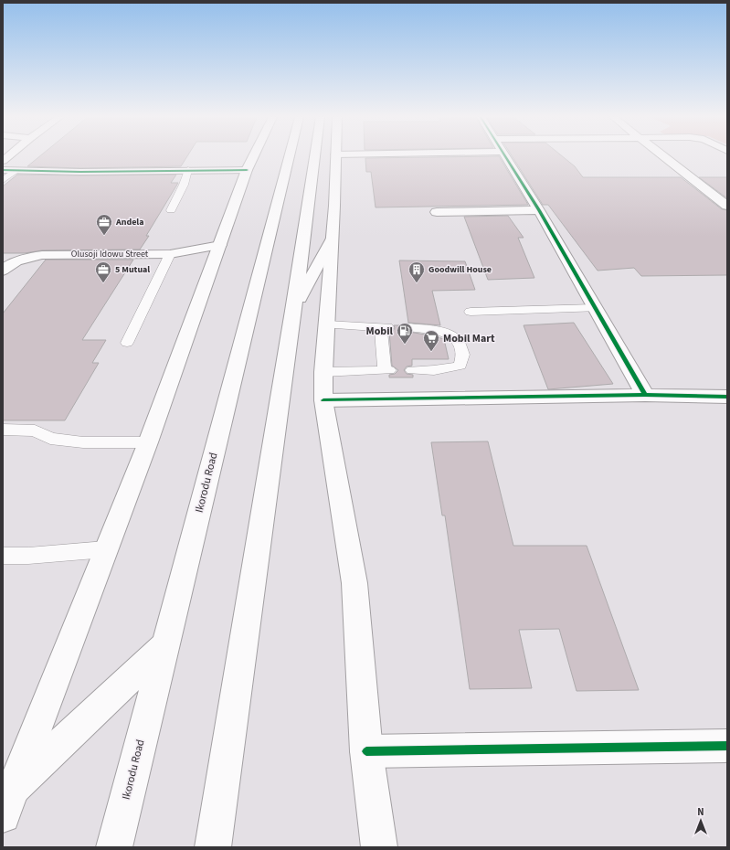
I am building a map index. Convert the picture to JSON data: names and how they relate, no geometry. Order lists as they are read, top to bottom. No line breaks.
{"streets":{"main road":["Olusoji Idowu Street","Ikorodu Road"]},"places":{"office":["Andela","5 Mutual"],"building":["Goodwill House"],"fuel station":["Mobil"],"supermarket":["Mobil Mart"]},"north":"top"}
